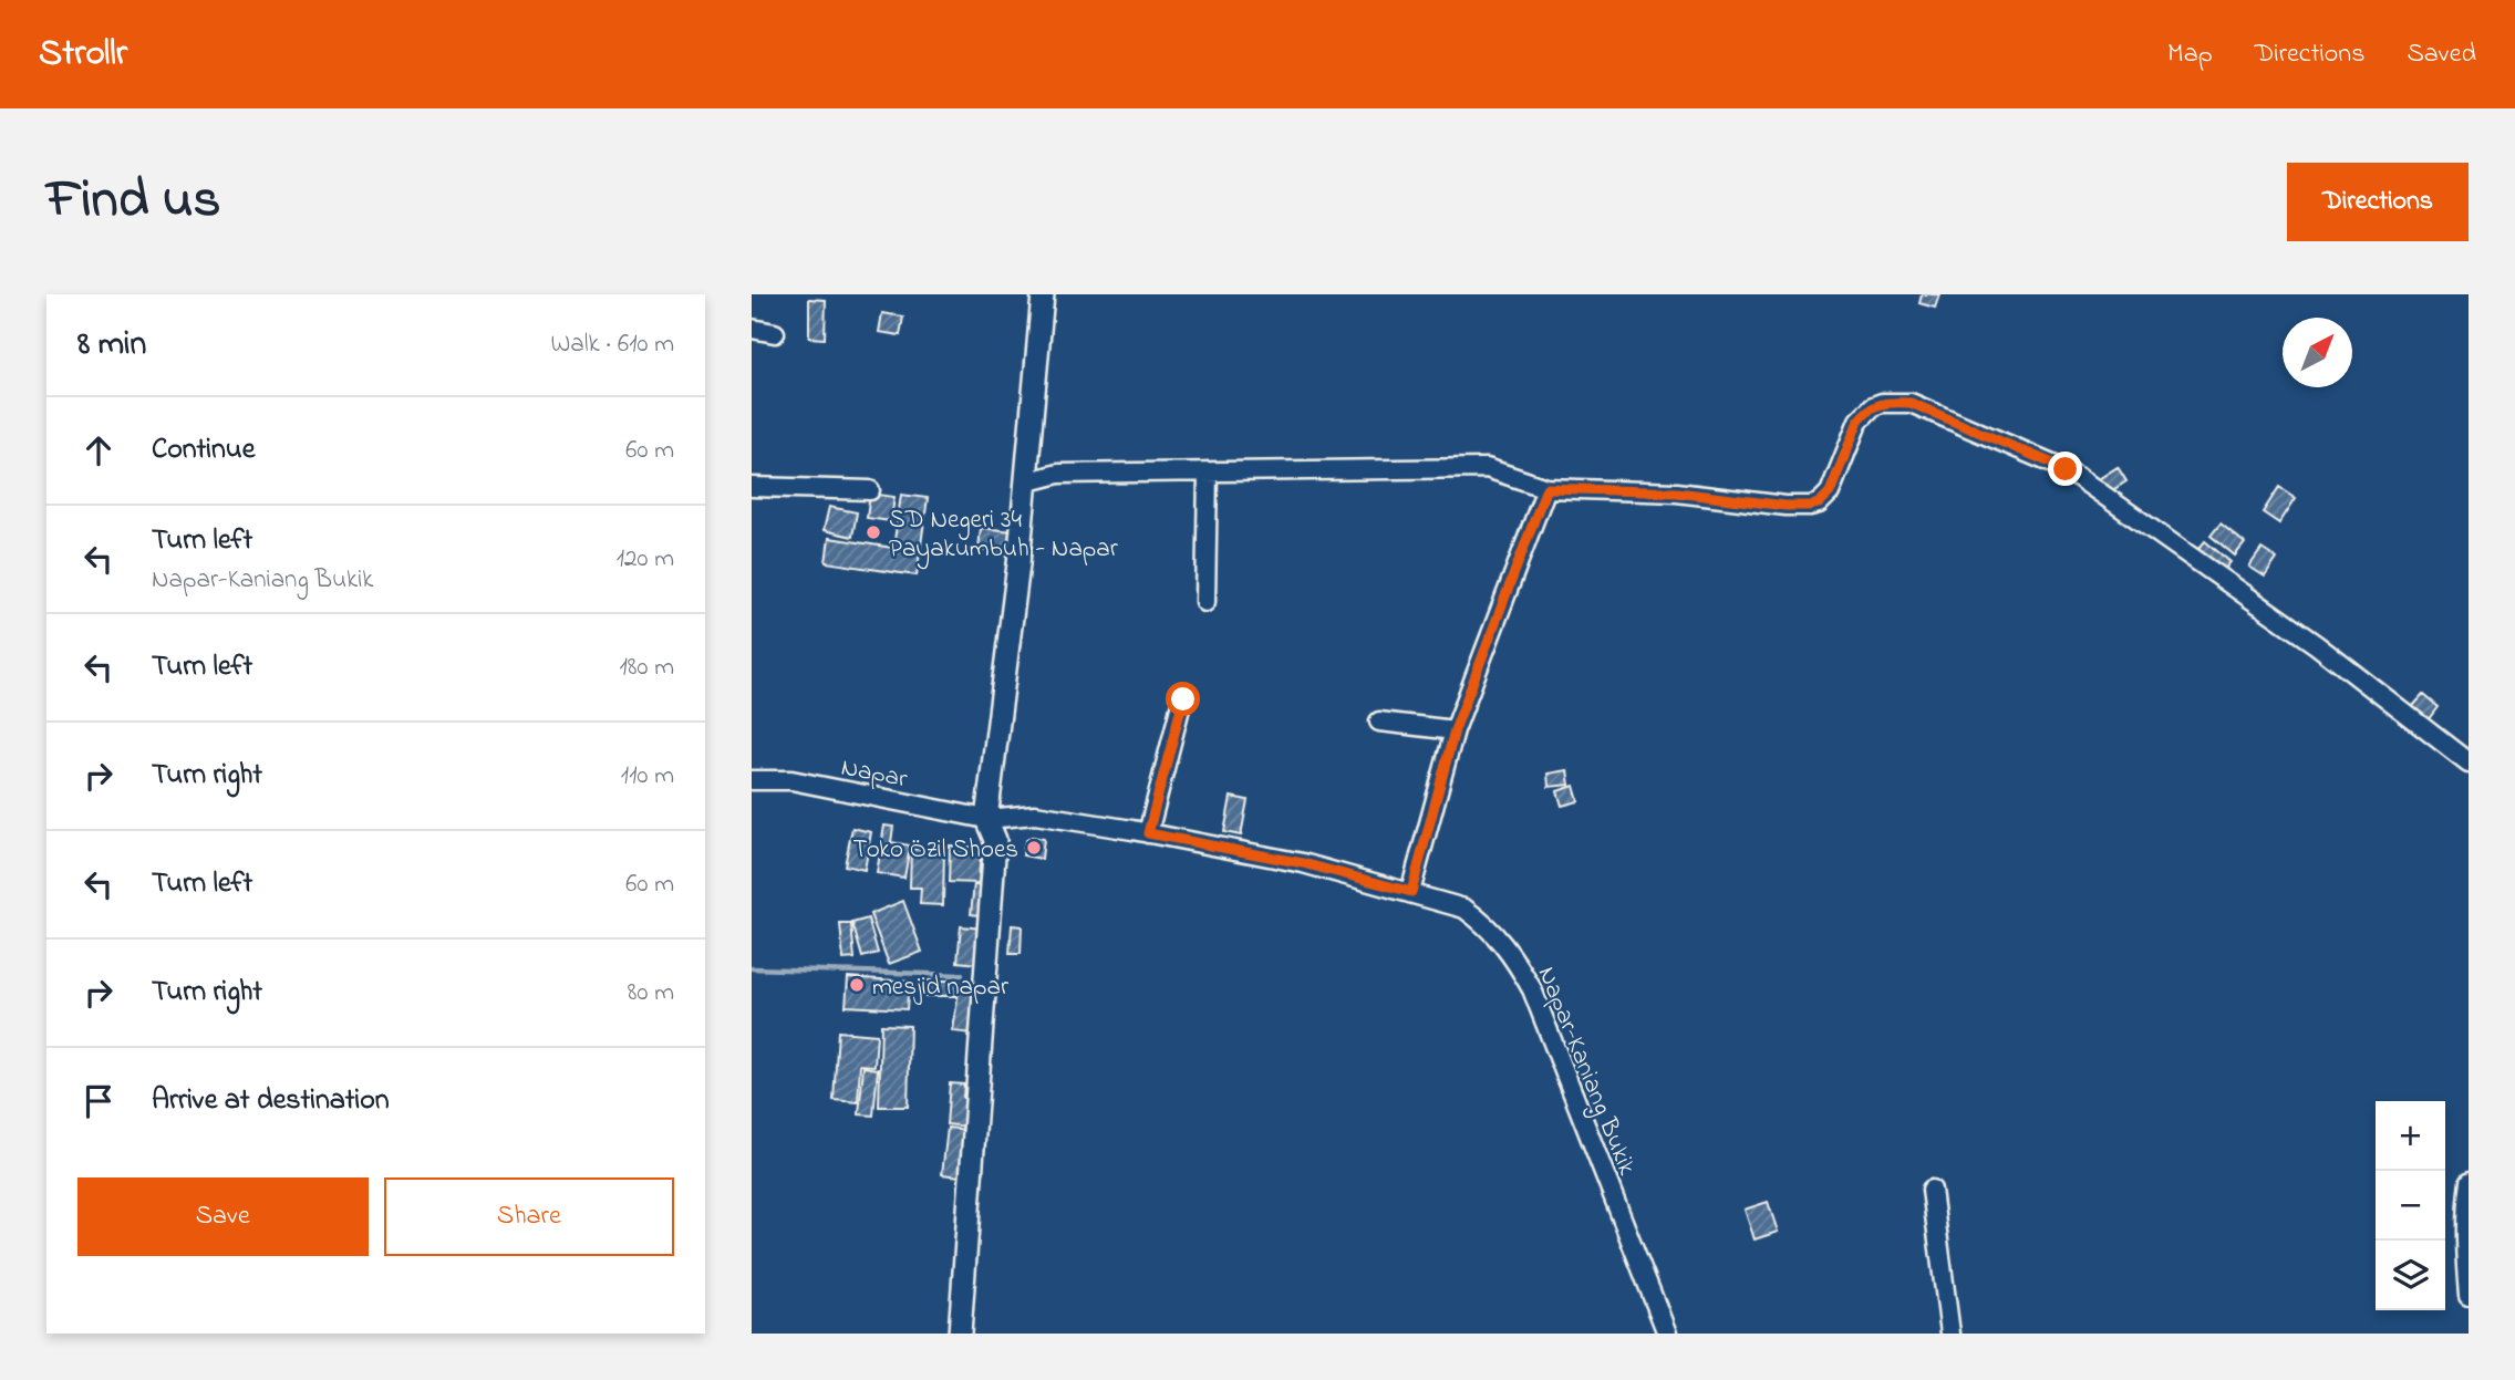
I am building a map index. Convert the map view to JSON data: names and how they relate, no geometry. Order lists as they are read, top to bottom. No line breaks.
{"streets":{"street":["Napar","Napar-Kaniang Bukik"]},"crossings":[["Napar","Napar-Kaniang Bukik"]],"places":["SD Negeri 34 Payakumbuh - Napar","Toko Özil Shoes","mesjid napar"],"north":"top right","page":{"header":"Strollr","nav":["Map","Directions","Saved"],"title":"Find us","buttons":["Directions",["Save","Share"]],"heading":["8 min","Walk · 610 m"],"list":[["Continue","60 m"],["Turn left","Napar-Kaniang Bukik","120 m"],["Turn left","180 m"],["Turn right","110 m"],["Turn left","60 m"],["Turn right","80 m"],"Arrive at destination"],"map_buttons":["+","−"]}}
